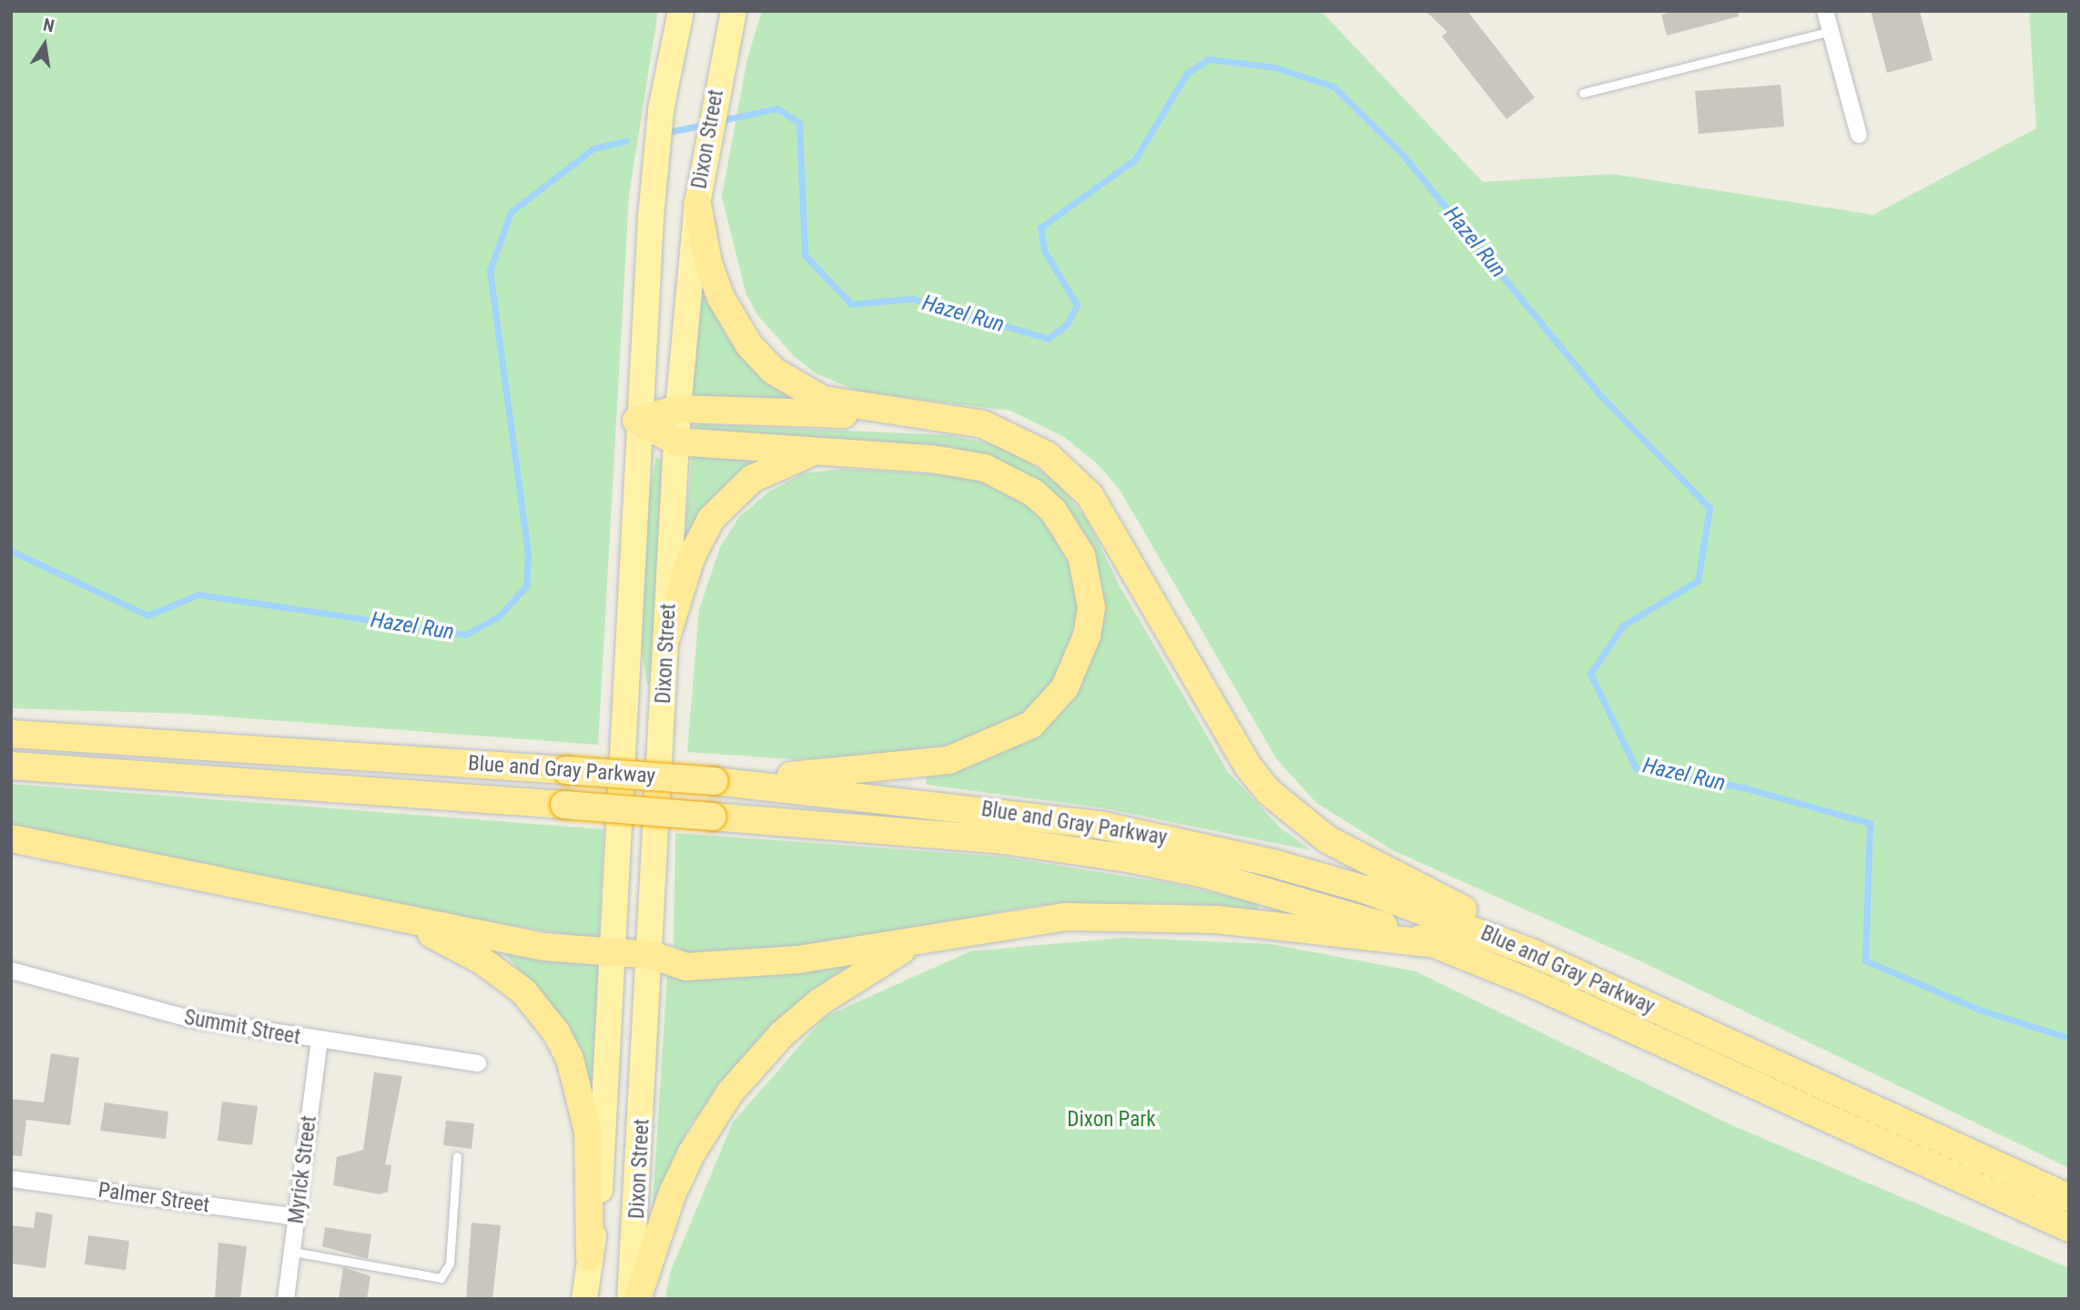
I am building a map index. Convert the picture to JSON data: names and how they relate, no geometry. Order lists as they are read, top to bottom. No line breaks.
{"streets":{"highway":["Blue and Gray Parkway"],"main road":["Dixon Street"],"street":["Summit Street","Myrick Street","Palmer Street"]},"crossings":[["Summit Street","Myrick Street"],["Myrick Street","Palmer Street"]],"water":["Hazel Run"],"parks":["Dixon Park"],"north":"top"}
